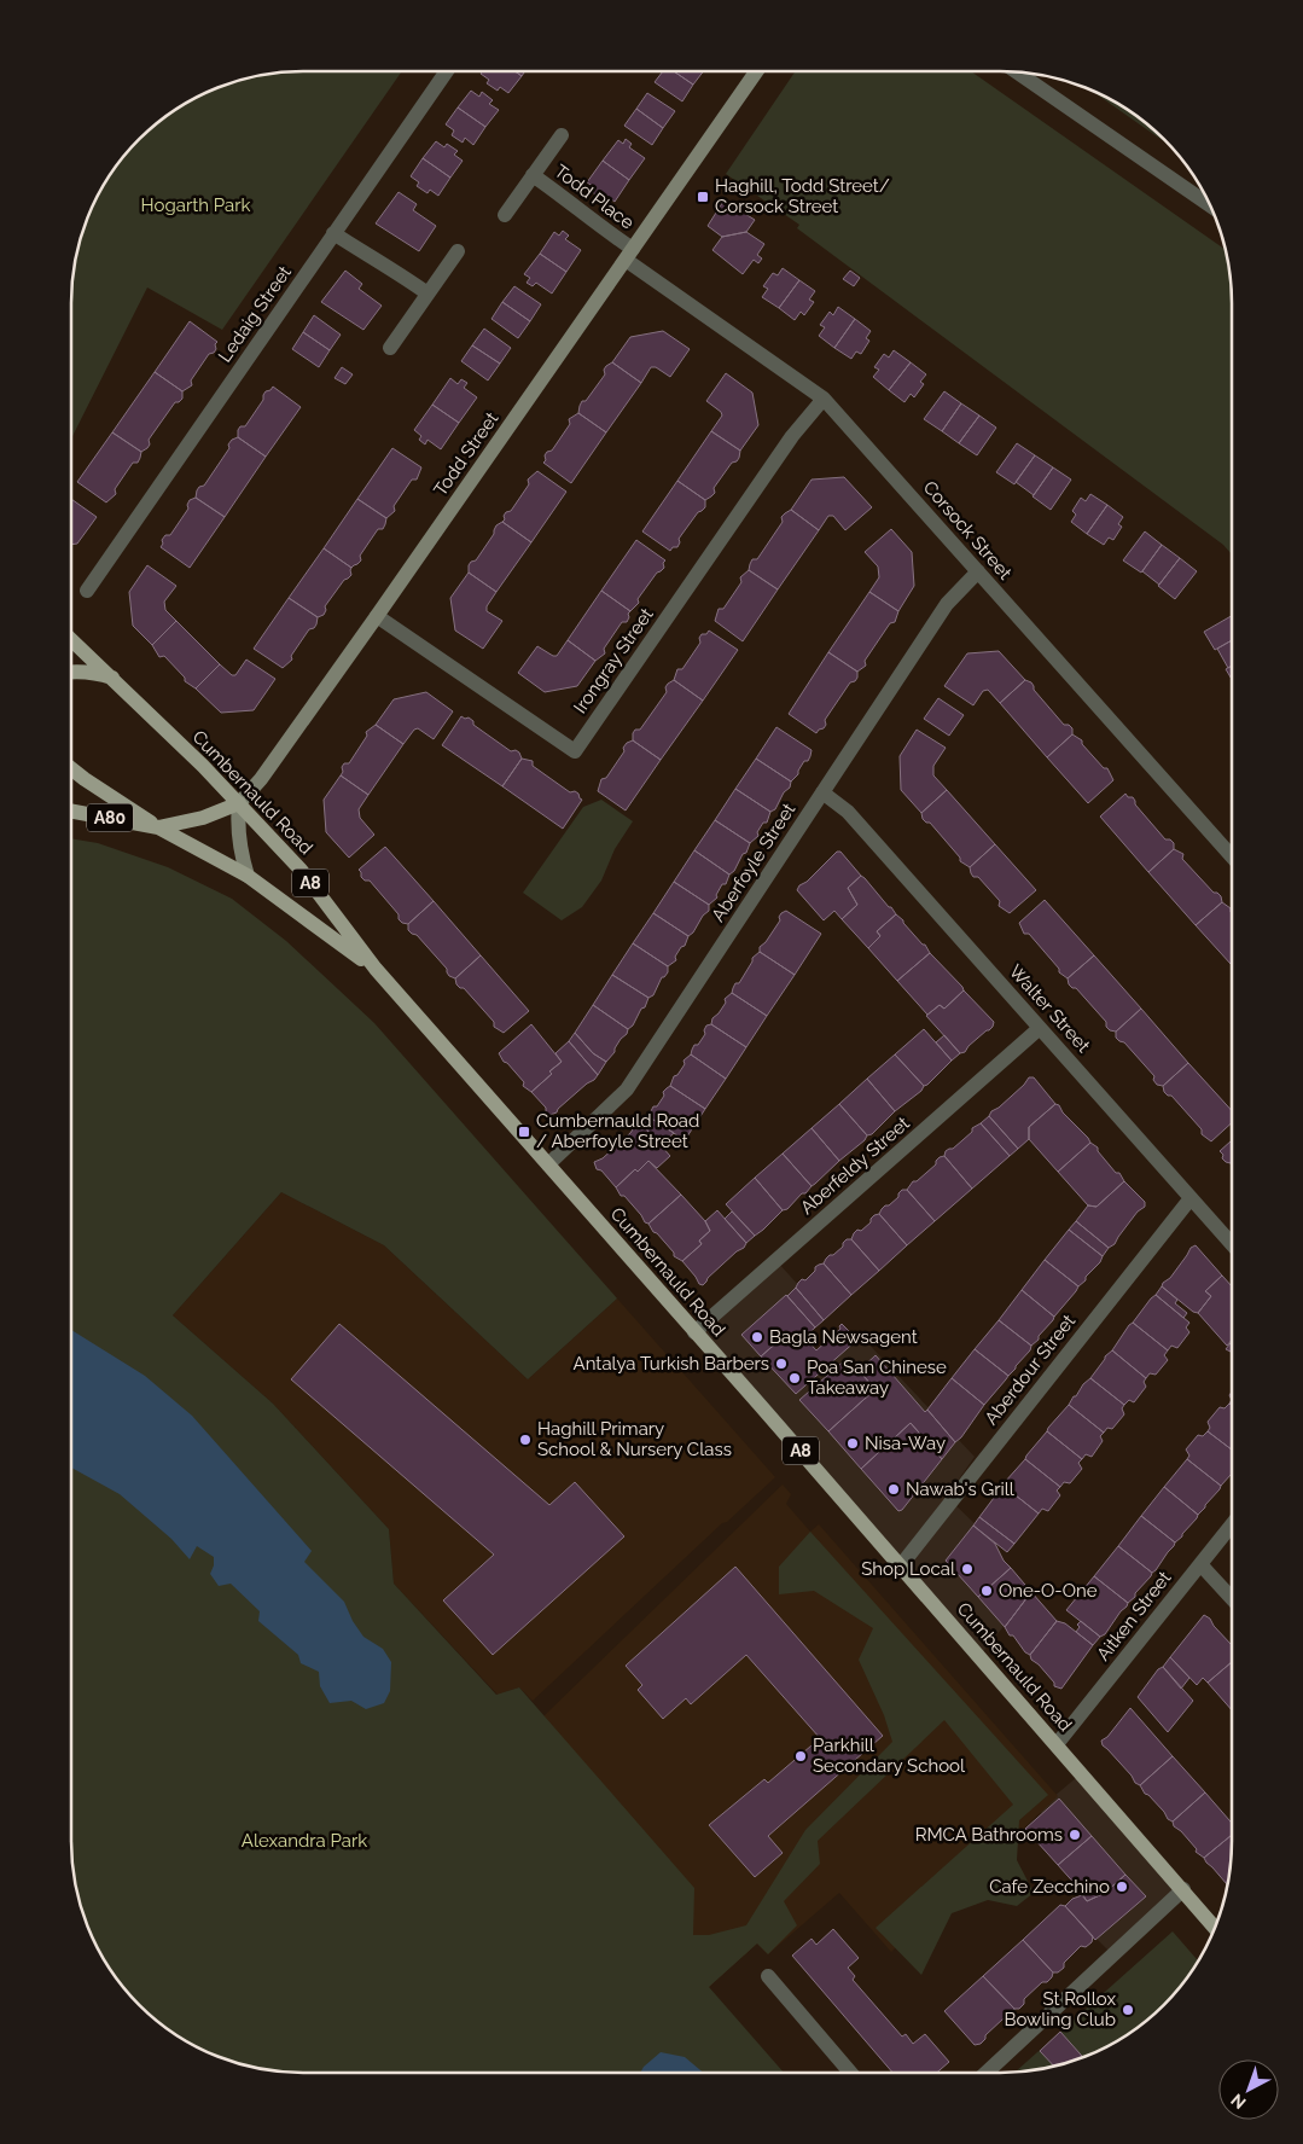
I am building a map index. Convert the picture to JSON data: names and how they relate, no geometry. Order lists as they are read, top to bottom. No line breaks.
{"streets":{"main road":["Cumbernauld Road","A80","A8"],"street":["Todd Place","Ledaig Street","Todd Street","Corsock Street","Irongray Street","Aberfoyle Street","Walter Street","Aberfeldy Street","Aberdour Street","Aitken Street"]},"crossings":[["Todd Place","Todd Street"],["Todd Place","Corsock Street"],["Todd Street","Corsock Street"],["Todd Street","Irongray Street"],["Todd Street","Cumbernauld Road"],["Corsock Street","Irongray Street"],["Corsock Street","Aberfoyle Street"],["Cumbernauld Road","Aberfoyle Street"],["Cumbernauld Road","A8"],["Cumbernauld Road","Aberfeldy Street"],["Cumbernauld Road","Aberdour Street"],["Cumbernauld Road","Aitken Street"],["A80","A8"],["Aberfoyle Street","Walter Street"],["Walter Street","Aberfeldy Street"],["Walter Street","Aberdour Street"]],"parks":["Hogarth Park","Alexandra Park"],"places":{"transit":["Haghill, Todd Street/ Corsock Street","Cumbernauld Road / Aberfoyle Street"],"other":["Bagla Newsagent","Antalya Turkish Barbers","Poa San Chinese Takeaway","Haghill Primary School & Nursery Class","Nisa-Way","Nawab's Grill","Shop Local","One-O-One","Parkhill Secondary School","RMCA Bathrooms","Cafe Zecchino","St Rollox Bowling Club"]},"north":"bottom left"}
